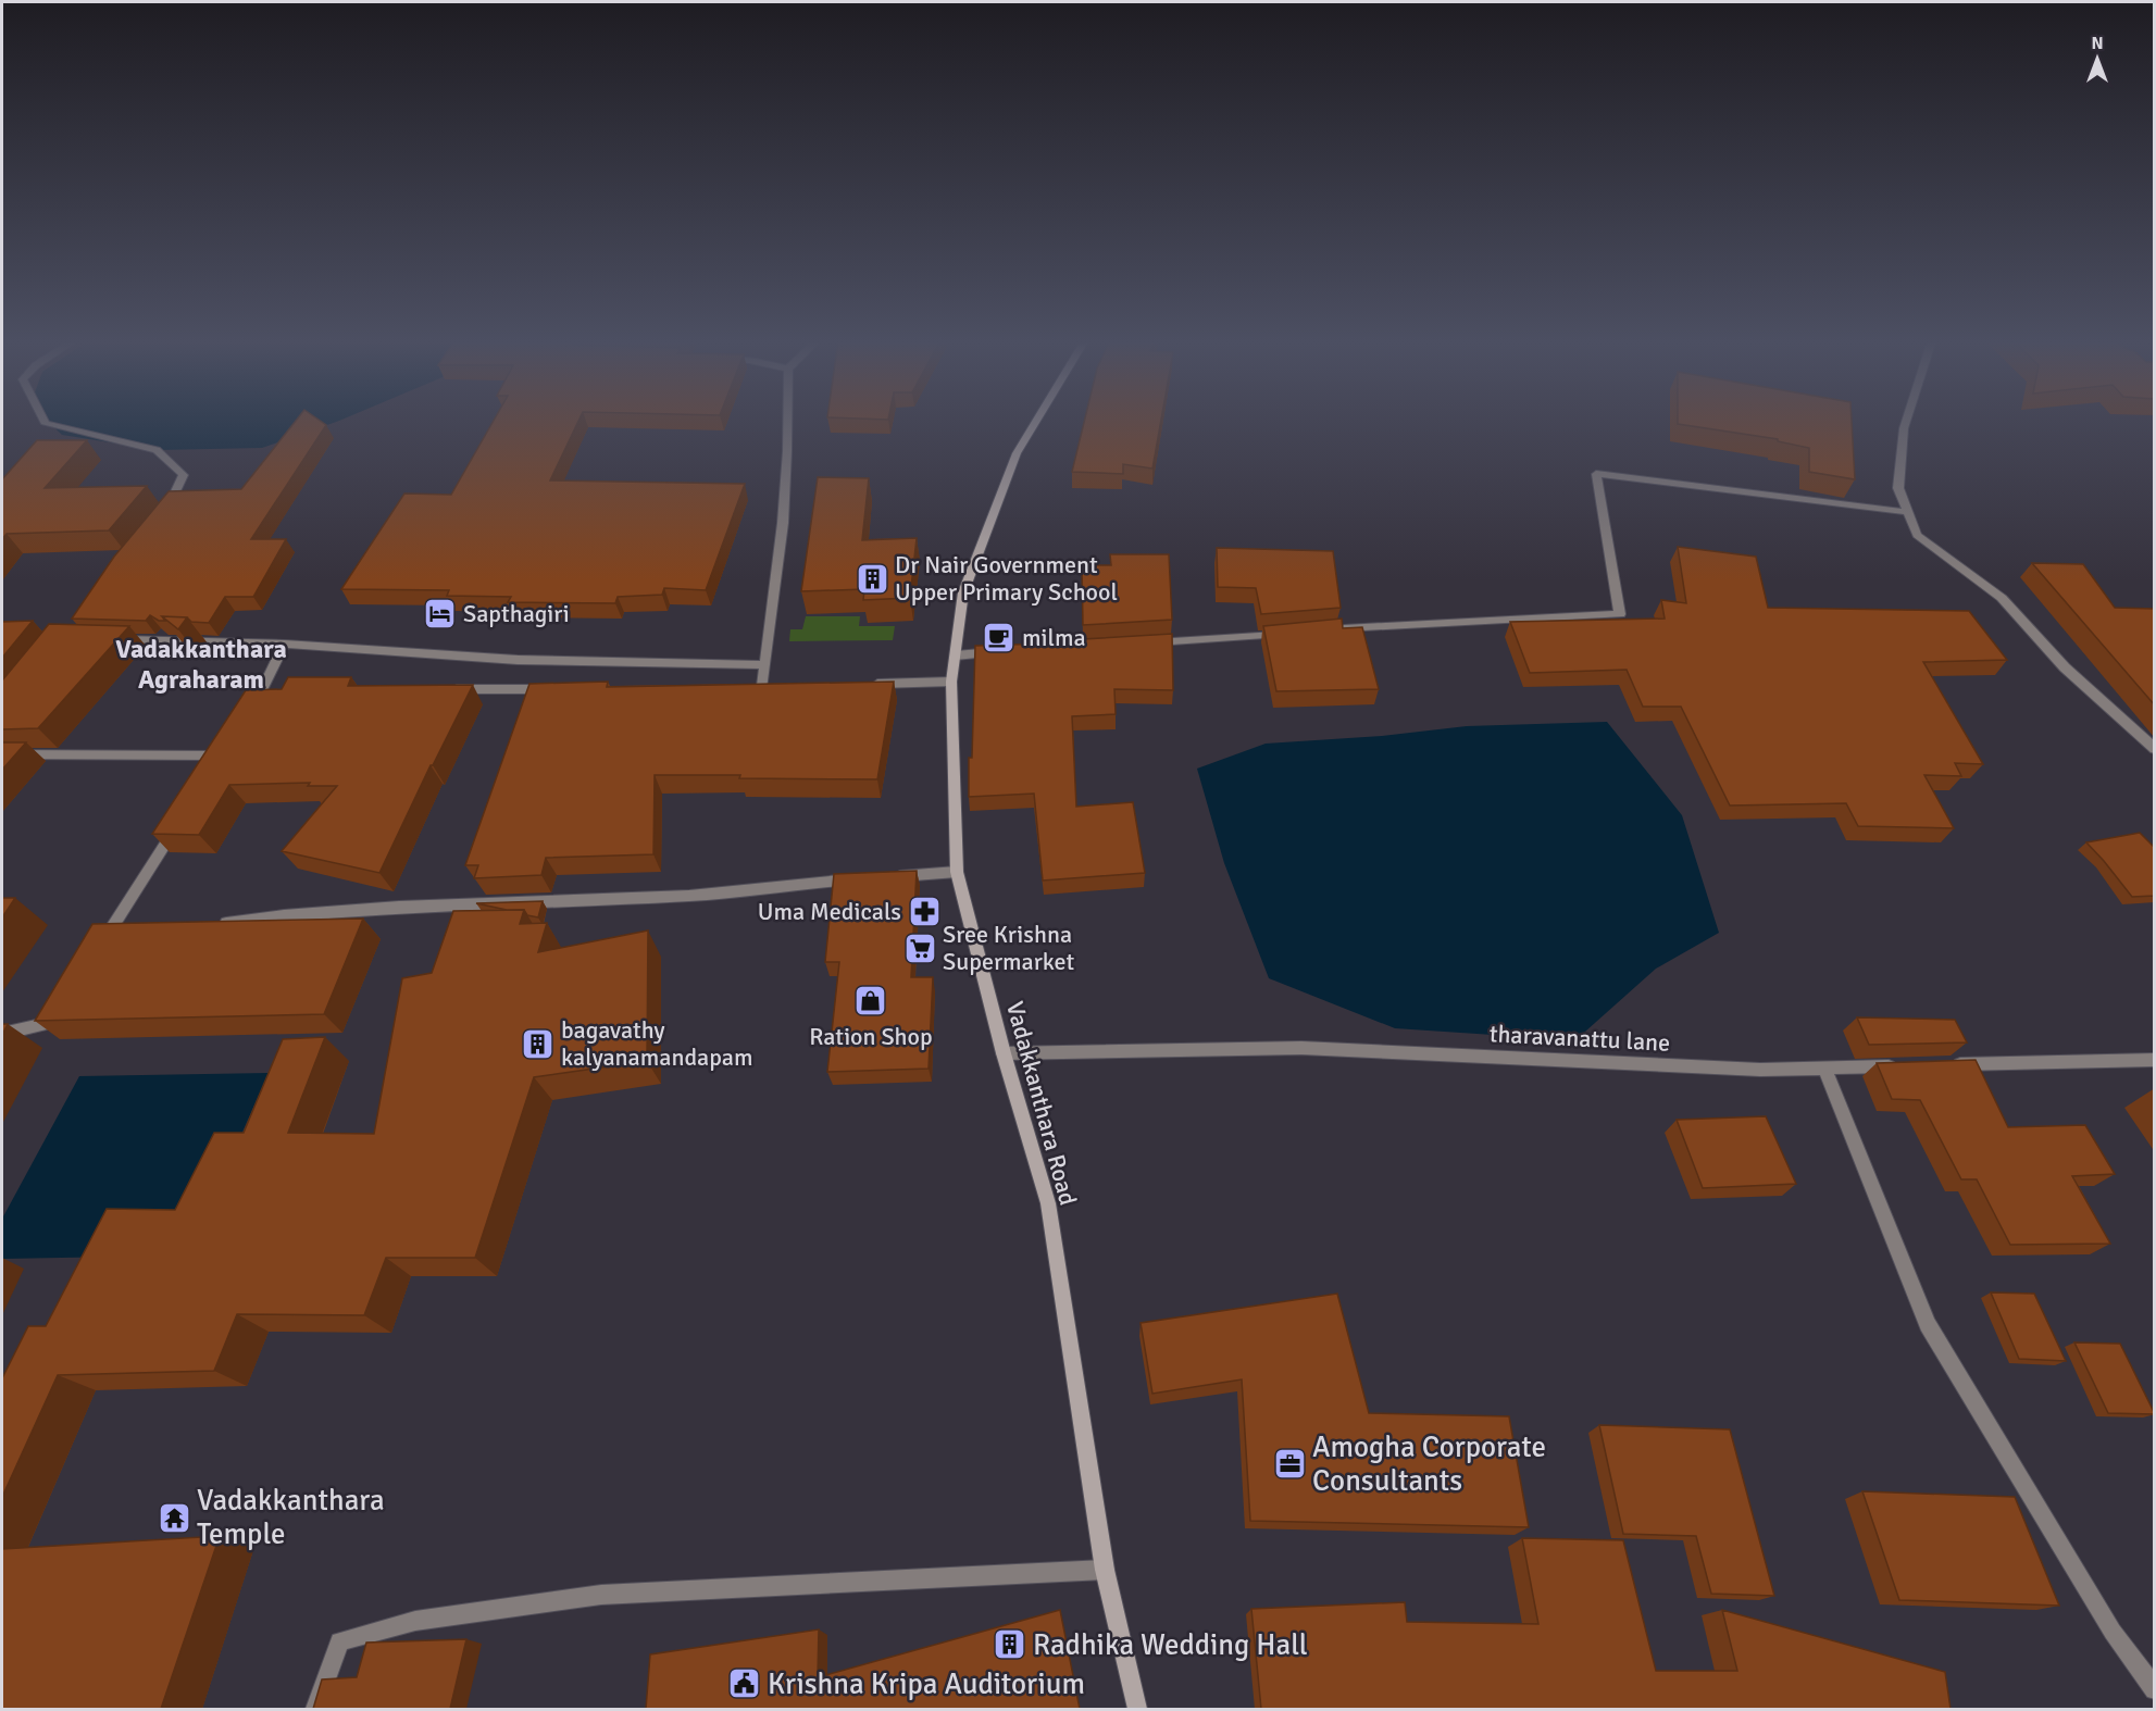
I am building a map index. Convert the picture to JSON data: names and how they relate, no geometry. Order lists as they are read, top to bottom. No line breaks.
{"streets":{"street":["tharavanattu lane","Vadakkanthara Road"]},"crossings":[["tharavanattu lane","Vadakkanthara Road"]],"districts":["Vadakkanthara Agraharam"],"places":{"building":["Dr Nair Government Upper Primary School","bagavathy kalyanamandapam","Radhika Wedding Hall"],"hotel":["Sapthagiri"],"cafe":["milma"],"pharmacy":["Uma Medicals"],"supermarket":["Sree Krishna Supermarket"],"shop":["Ration Shop"],"office":["Amogha Corporate Consultants"],"temple":["Vadakkanthara Temple"],"public building":["Krishna Kripa Auditorium"]},"north":"top"}
